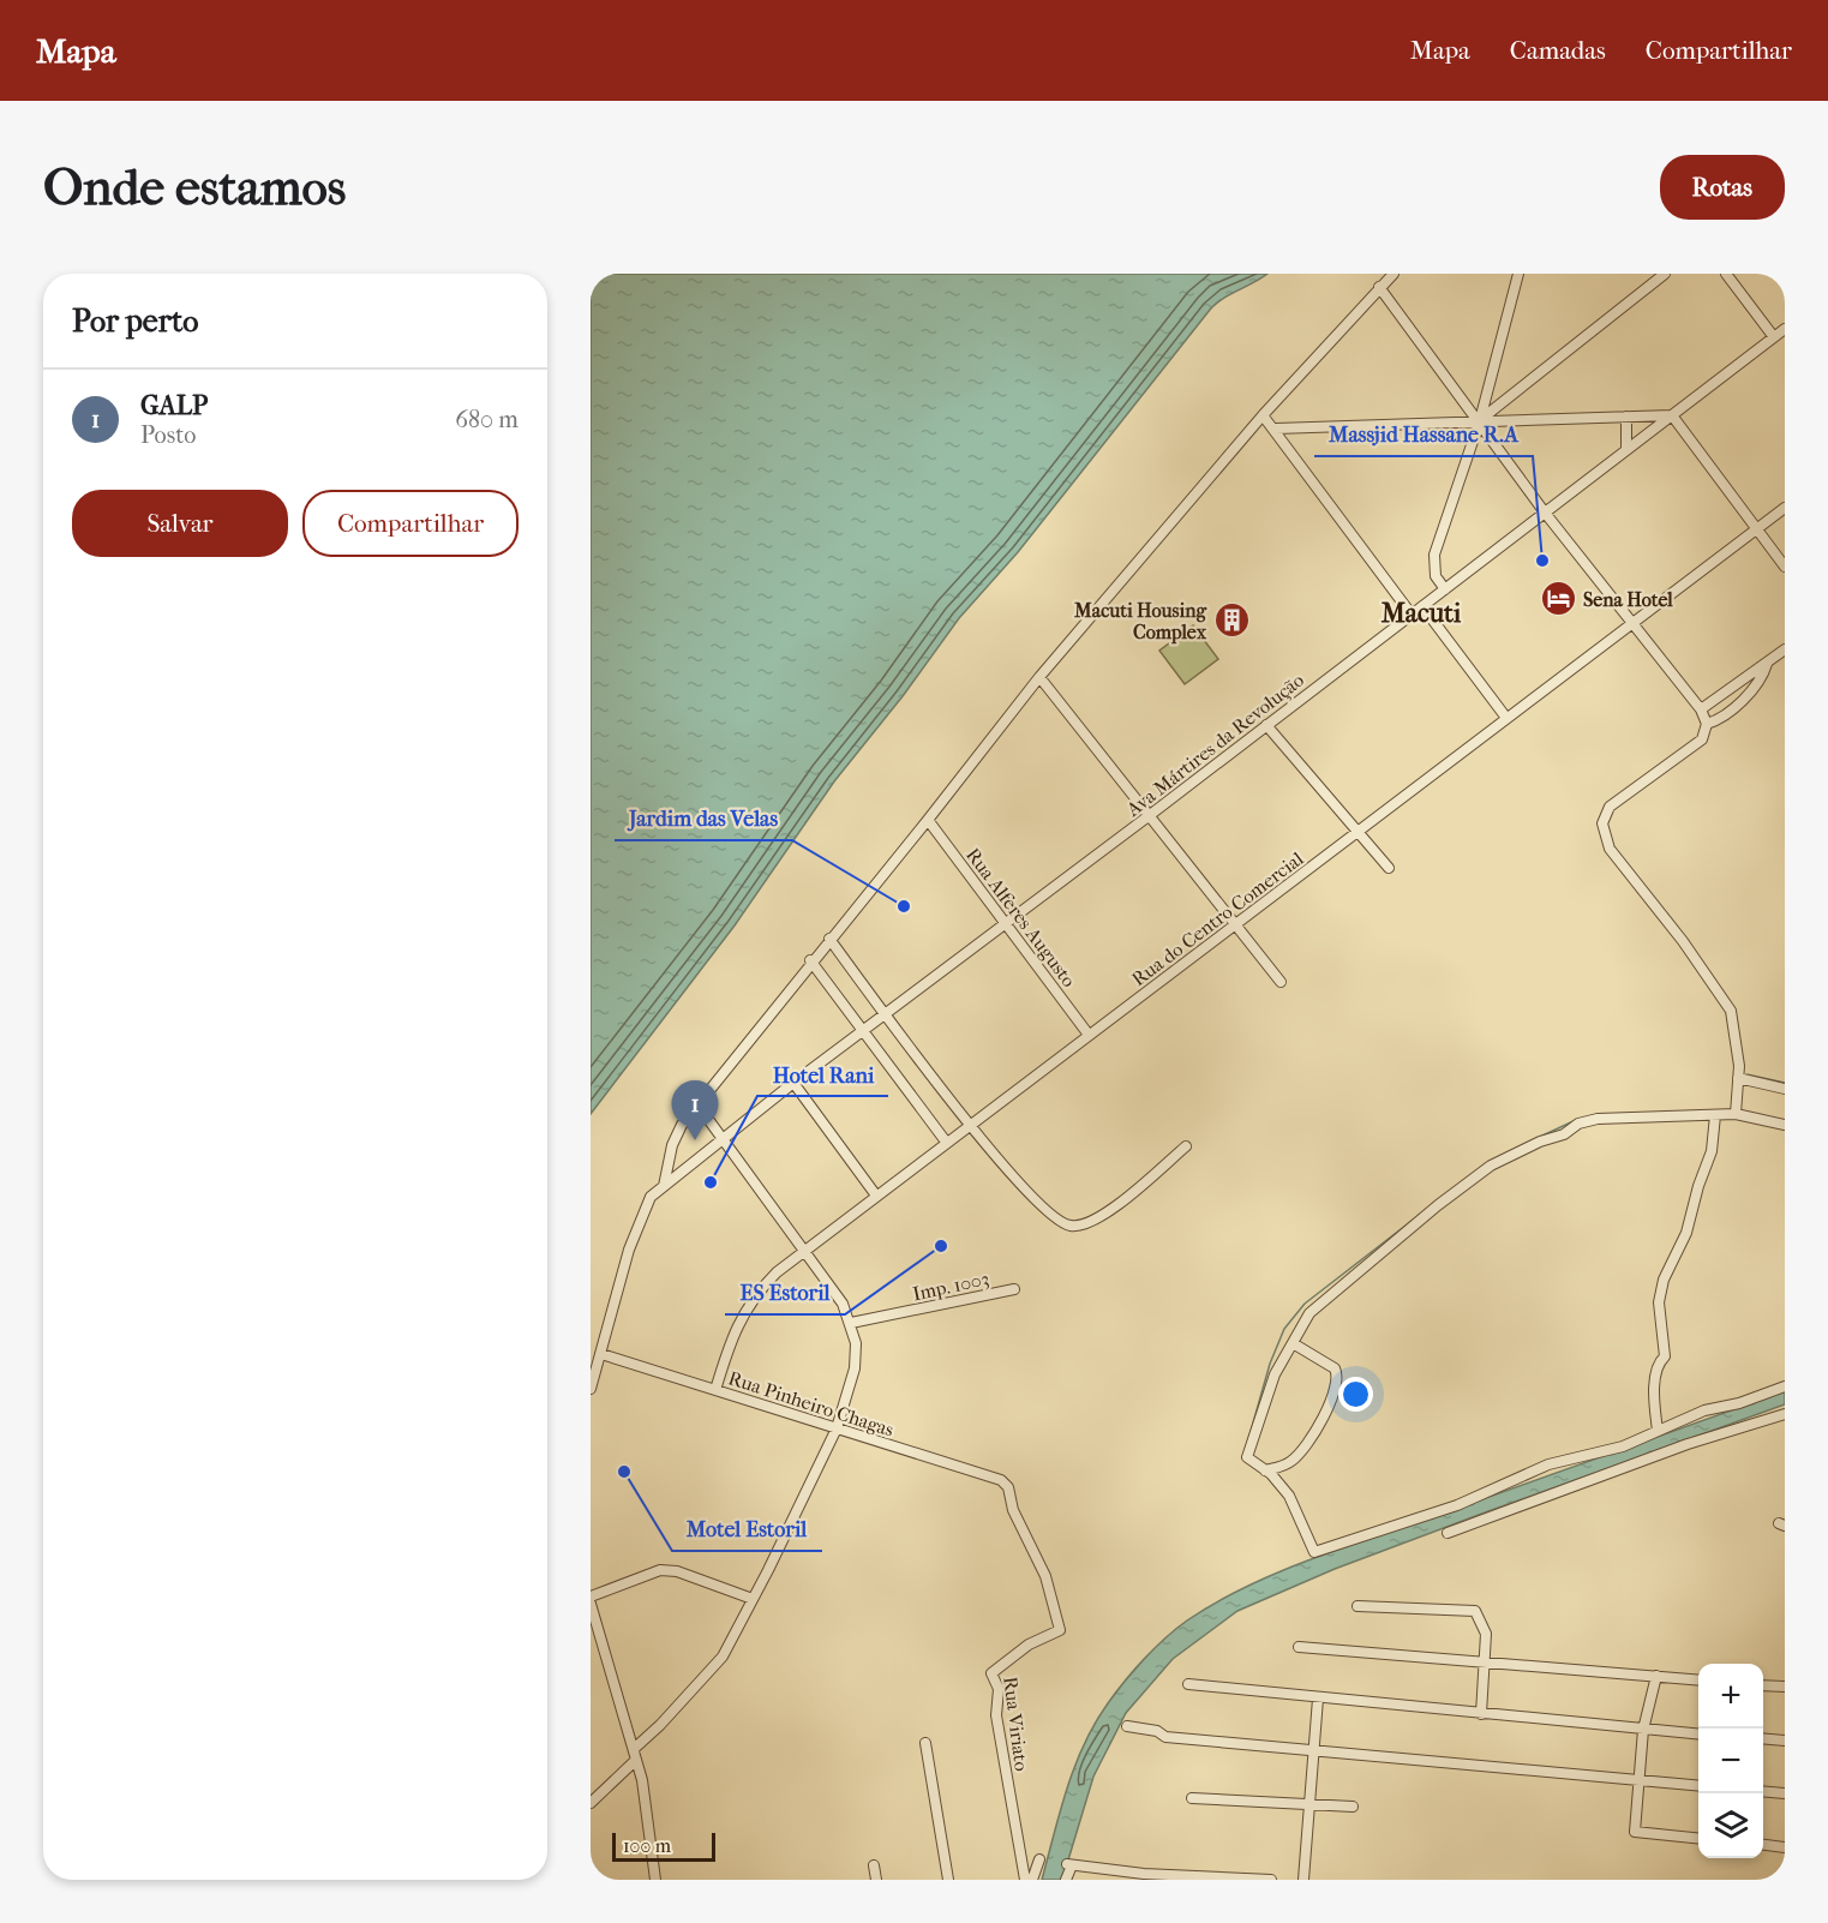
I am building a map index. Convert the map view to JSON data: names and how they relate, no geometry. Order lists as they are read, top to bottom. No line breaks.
{"streets":{"street":["Ava Mártires da Revolução","Rua Alferes Augusto","Rua do Centro Comercial","Imp. 1003","Rua Pinheiro Chagas","Rua Viriato"]},"crossings":[["Ava Mártires da Revolução","Rua Alferes Augusto"],["Rua Alferes Augusto","Rua do Centro Comercial"],["Rua do Centro Comercial","Rua Pinheiro Chagas"],["Rua Pinheiro Chagas","Rua Viriato"]],"districts":["Macuti"],"places":{"other":["Massjid Hassane R.A","Jardim das Velas","Hotel Rani","ES Estoril","Motel Estoril"],"hotel":["Sena Hotel"],"building":["Macuti Housing Complex"]},"scale_bar":"100 m","page":{"header":"Mapa","nav":["Mapa","Camadas","Compartilhar"],"buttons":["Rotas",["Salvar","Compartilhar"]],"title":"Onde estamos","heading":"Por perto","list":[{"mark":"1","name":"GALP","note":"Posto","value":"680 m"}],"pins":"1","map_buttons":["+","−"],"scale":"100 m"}}
